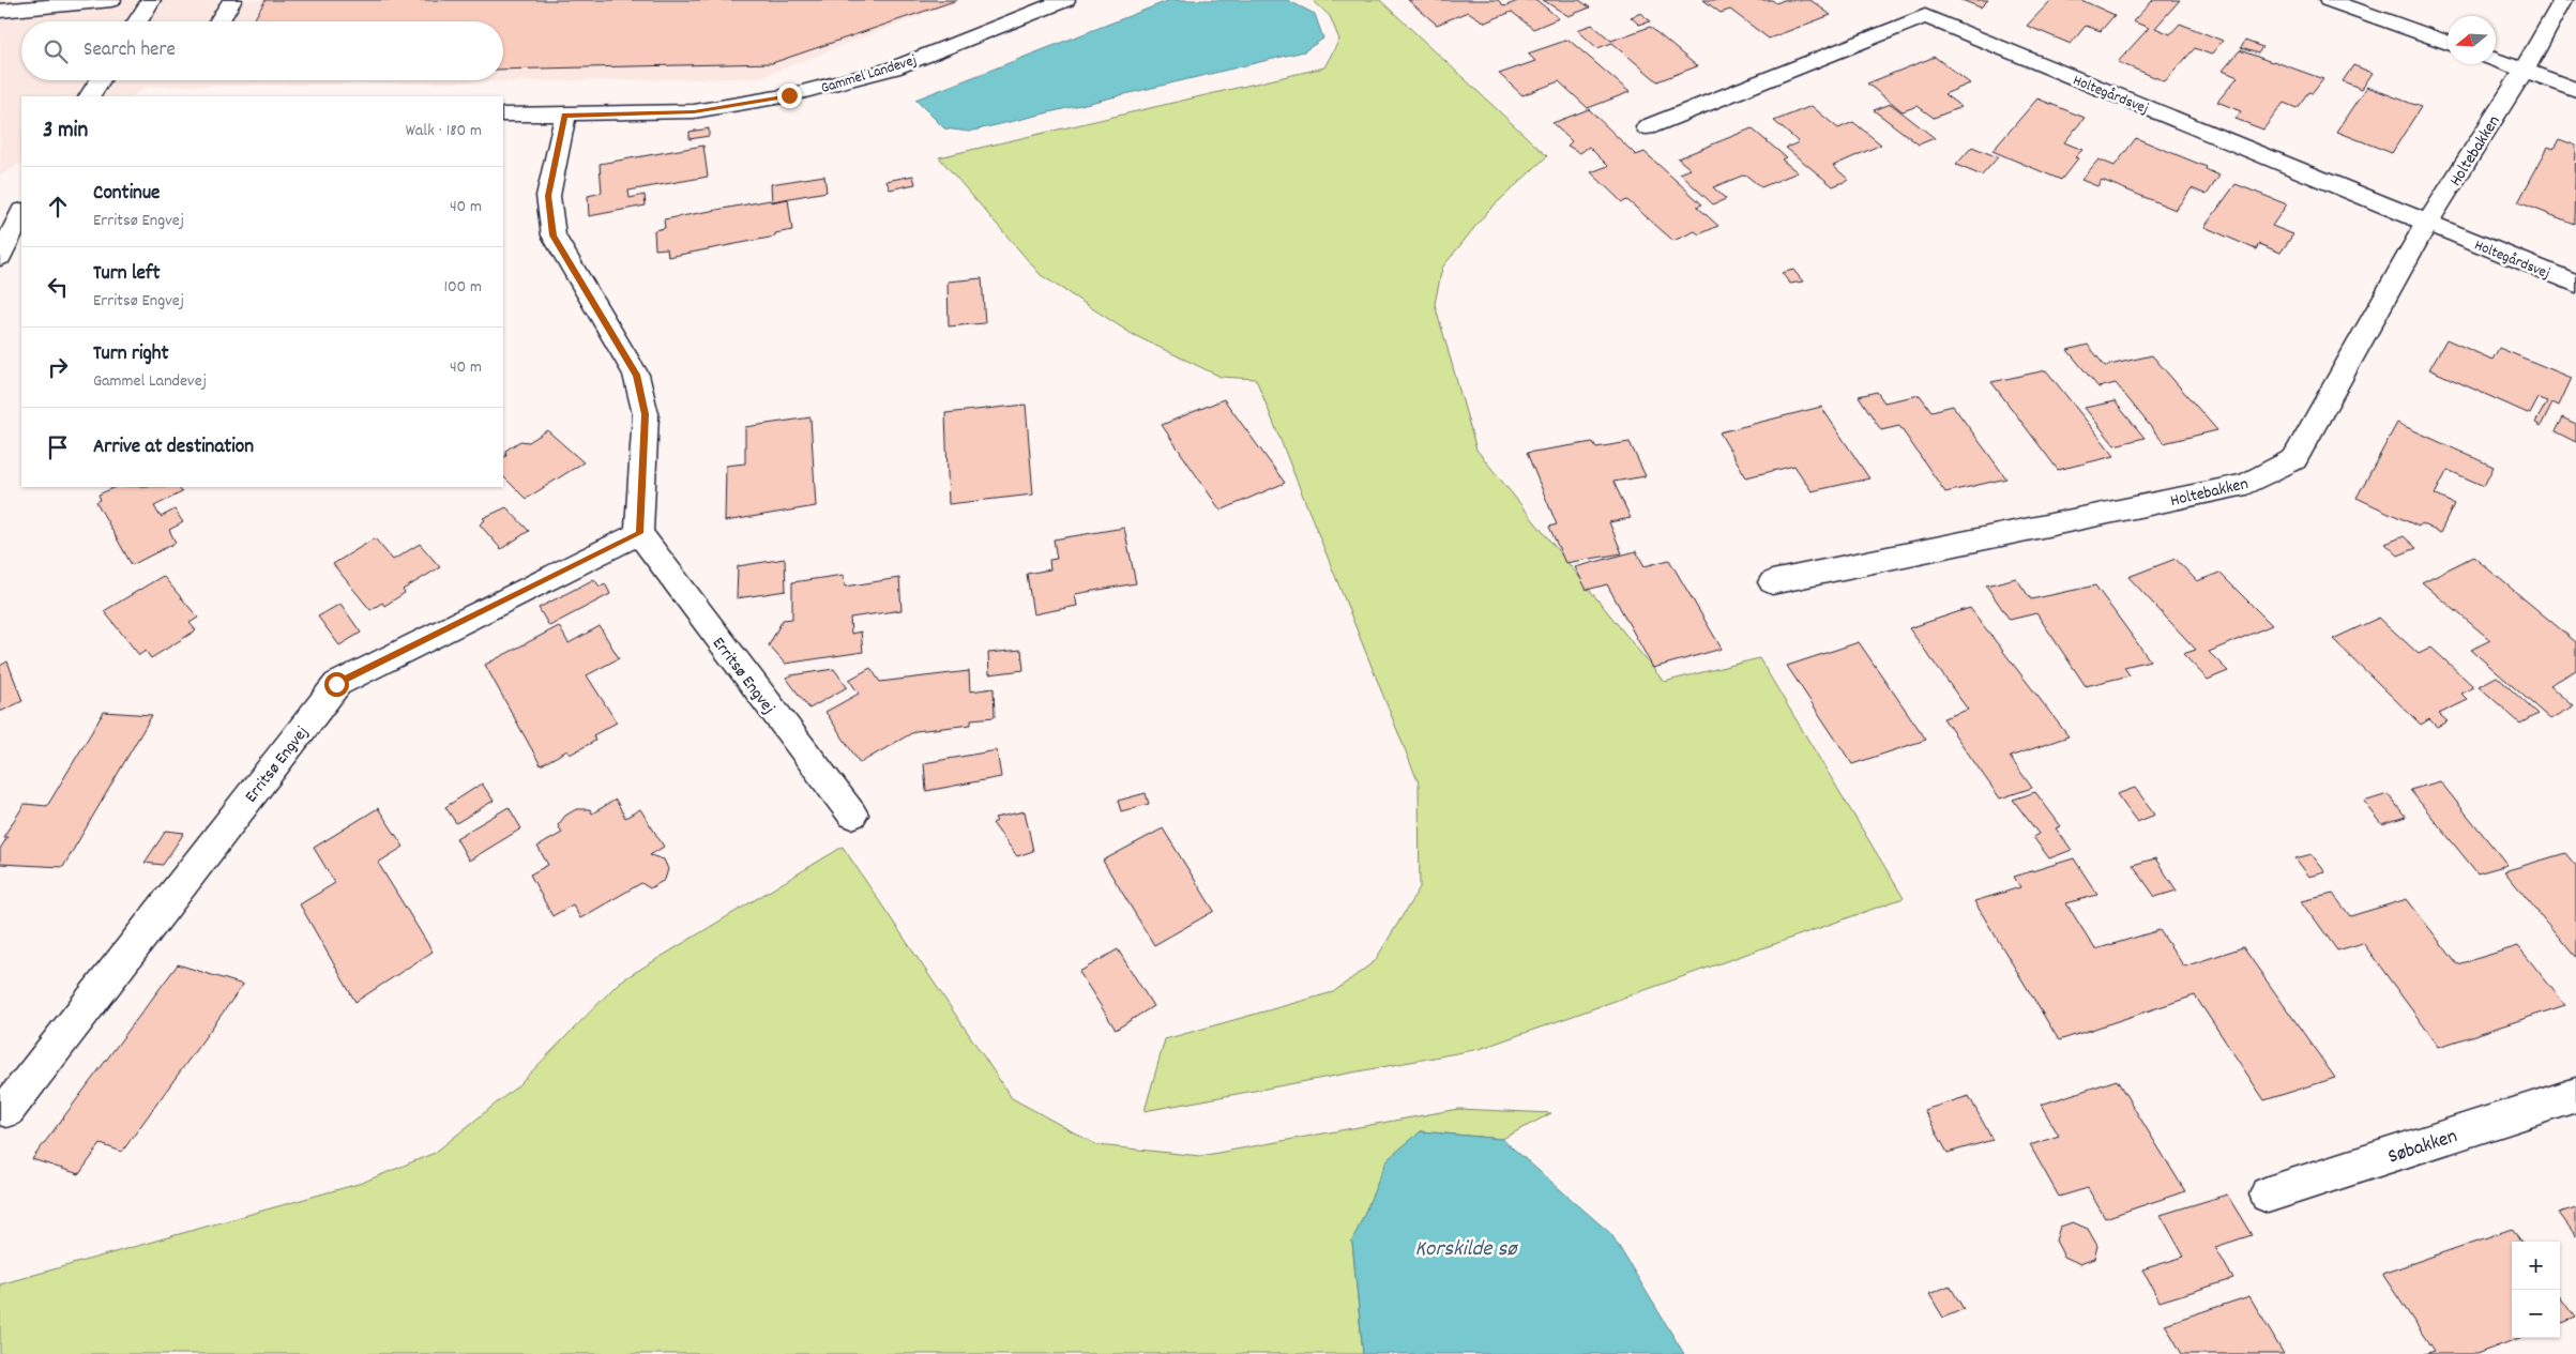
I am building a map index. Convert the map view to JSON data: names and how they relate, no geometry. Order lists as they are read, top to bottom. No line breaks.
{"streets":{"street":["Gammel Landevej","Holtegårdsvej","Holtebakken","Erritsø Engvej","Søbakken"]},"crossings":[["Holtegårdsvej","Holtebakken"]],"water":["Korskilde sø"],"north":"left","page":{"search":"Search here","heading":["3 min","Walk · 180 m"],"list":[["Continue","Erritsø Engvej","40 m"],["Turn left","Erritsø Engvej","100 m"],["Turn right","Gammel Landevej","40 m"],"Arrive at destination"],"map_buttons":["+","−"]}}
